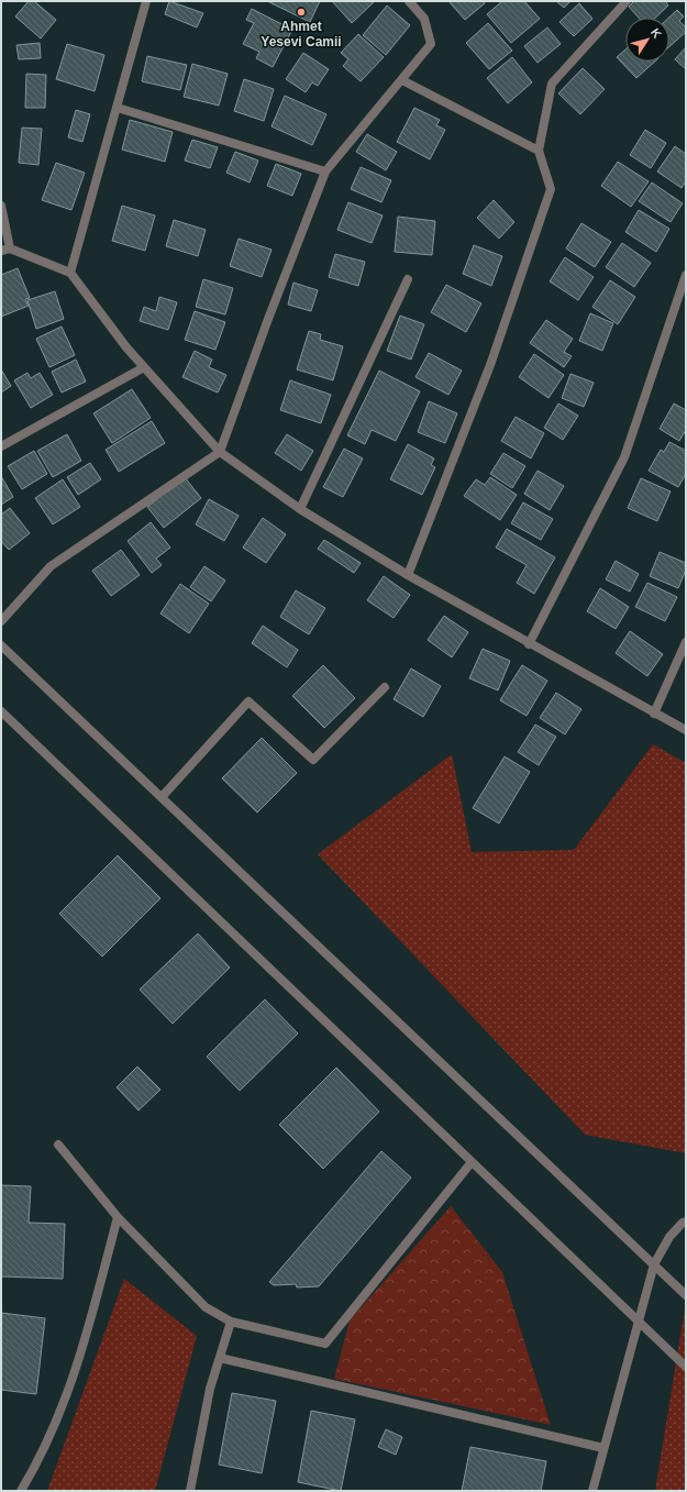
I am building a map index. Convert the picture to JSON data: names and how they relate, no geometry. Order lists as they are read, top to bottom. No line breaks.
{"places":["Ahmet Yesevi Camii"],"north":"top right"}
